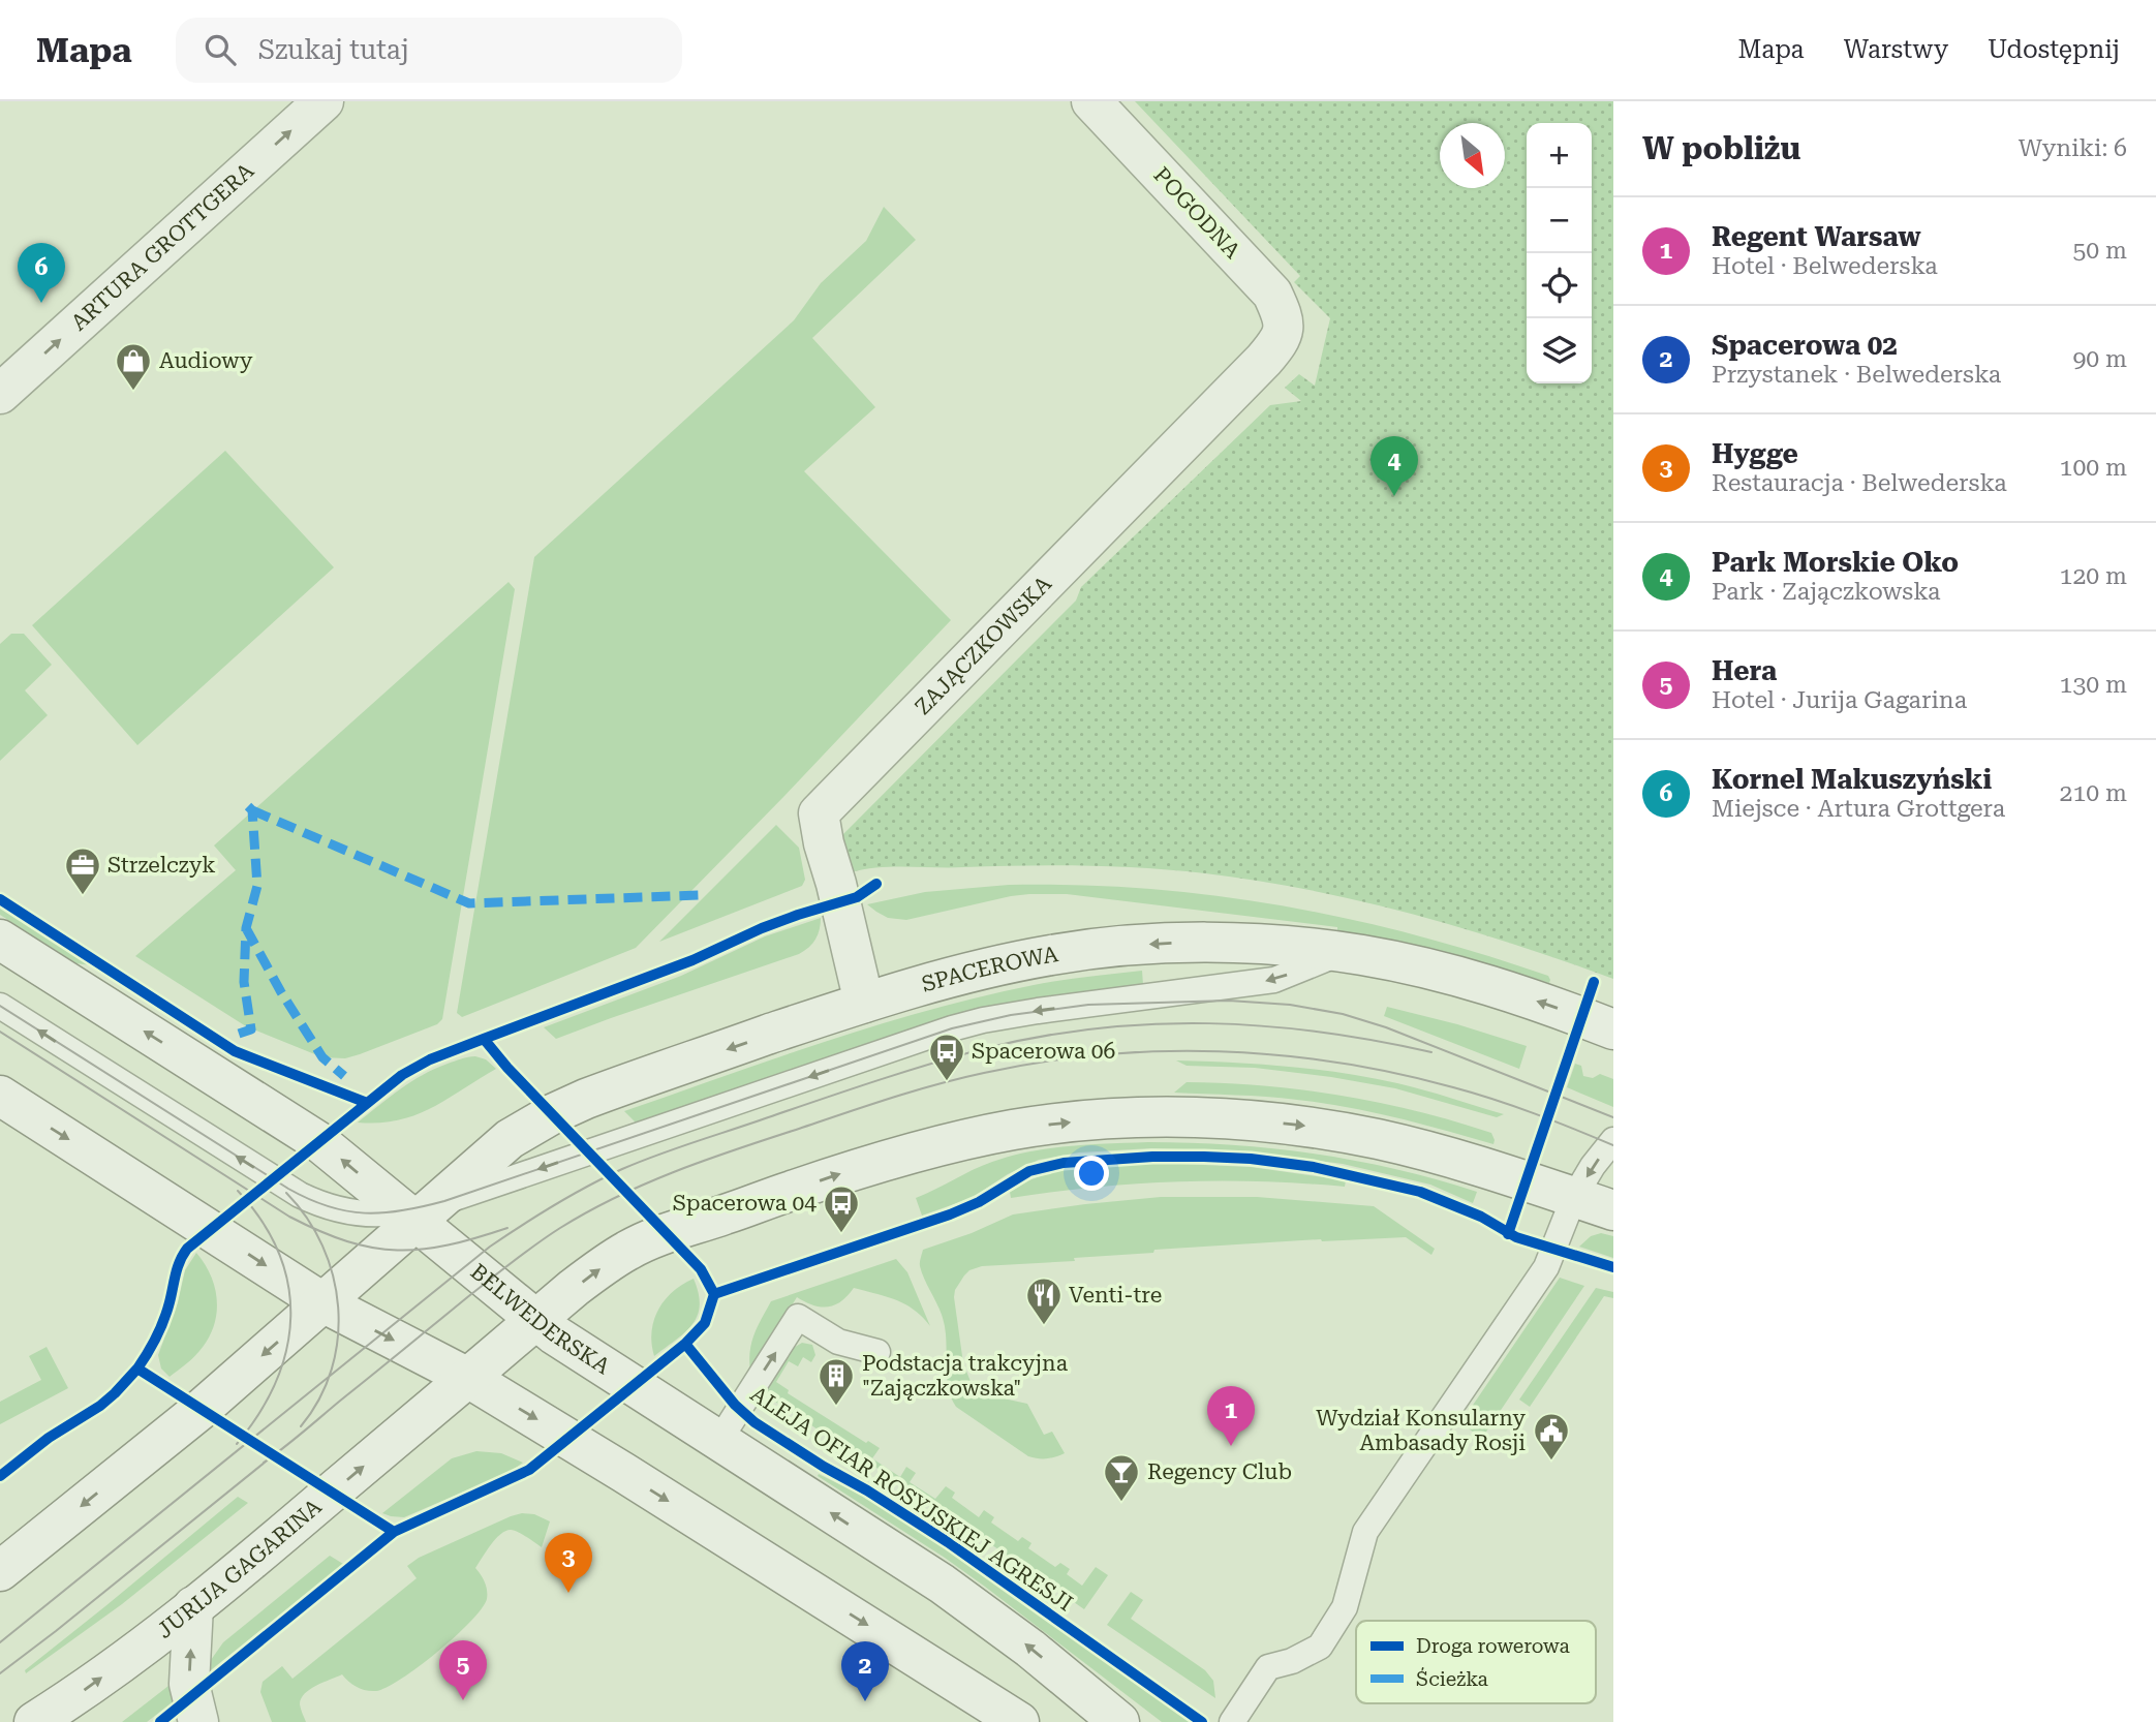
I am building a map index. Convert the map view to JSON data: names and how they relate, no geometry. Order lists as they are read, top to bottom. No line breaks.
{"streets":{"main road":["POGODNA","ARTURA GROTTGERA","ZAJĄCZKOWSKA","SPACEROWA","BELWEDERSKA","JURIJA GAGARINA"],"cycle path":["ALEJA OFIAR ROSYJSKIEJ AGRESJI"]},"crossings":[["POGODNA","ZAJĄCZKOWSKA"],["ZAJĄCZKOWSKA","SPACEROWA"],["SPACEROWA","BELWEDERSKA"],["BELWEDERSKA","JURIJA GAGARINA"]],"one_way":["ARTURA GROTTGERA"],"places":{"shop":["Audiowy"],"office":["Strzelczyk"],"bus stop":["Spacerowa 06","Spacerowa 04"],"restaurant":["Venti-tre"],"building":["Podstacja trakcyjna \"Zajączkowska\""],"public building":["Wydział Konsularny Ambasady Rosji"],"bar":["Regency Club"]},"legend":["Droga rowerowa","Ścieżka"],"north":"bottom right","page":{"header":"Mapa","search":"Szukaj tutaj","nav":["Mapa","Warstwy","Udostępnij"],"heading":["W pobliżu","Wyniki: 6"],"map_buttons":["+","−"],"list":[{"mark":"1","name":"Regent Warsaw","note":"Hotel · Belwederska","value":"50 m"},{"mark":"2","name":"Spacerowa 02","note":"Przystanek · Belwederska","value":"90 m"},{"mark":"3","name":"Hygge","note":"Restauracja · Belwederska","value":"100 m"},{"mark":"4","name":"Park Morskie Oko","note":"Park · Zajączkowska","value":"120 m"},{"mark":"5","name":"Hera","note":"Hotel · Jurija Gagarina","value":"130 m"},{"mark":"6","name":"Kornel Makuszyński","note":"Miejsce · Artura Grottgera","value":"210 m"}],"pins":["6","4","1","3","5","2"]}}
